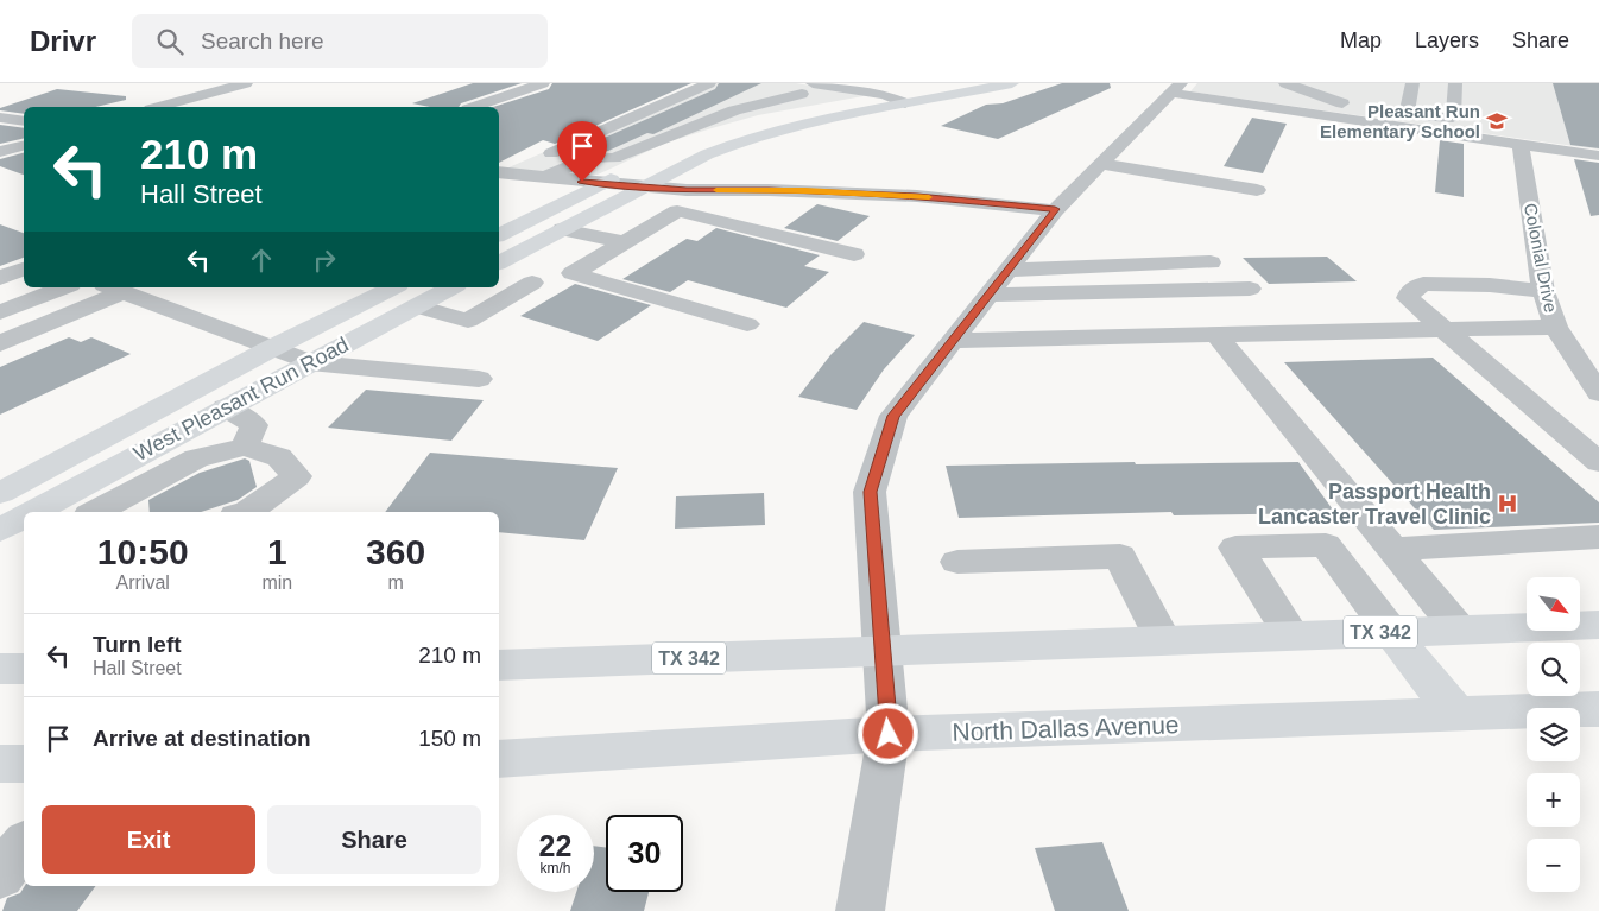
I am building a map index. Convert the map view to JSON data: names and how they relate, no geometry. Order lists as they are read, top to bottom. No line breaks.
{"streets":{"main road":["West Pleasant Run Road","TX 342","North Dallas Avenue"],"street":["Colonial Drive"]},"places":{"school or university":["Pleasant Run Elementary School"],"hospital":["Passport Health Lancaster Travel Clinic"]},"north":"bottom right","page":{"header":"Drivr","search":"Search here","nav":["Map","Layers","Share"],"turn":["210 m","Hall Street"],"eta":["10:50","Arrival","1","min","360","m"],"map_buttons":["+","−"],"list":[{"name":"Turn left","note":"Hall Street","value":"210 m"},{"name":"Arrive at destination","value":"150 m"}],"buttons":["Exit","Share"],"speed":"22 km/h","limit":"30"}}
